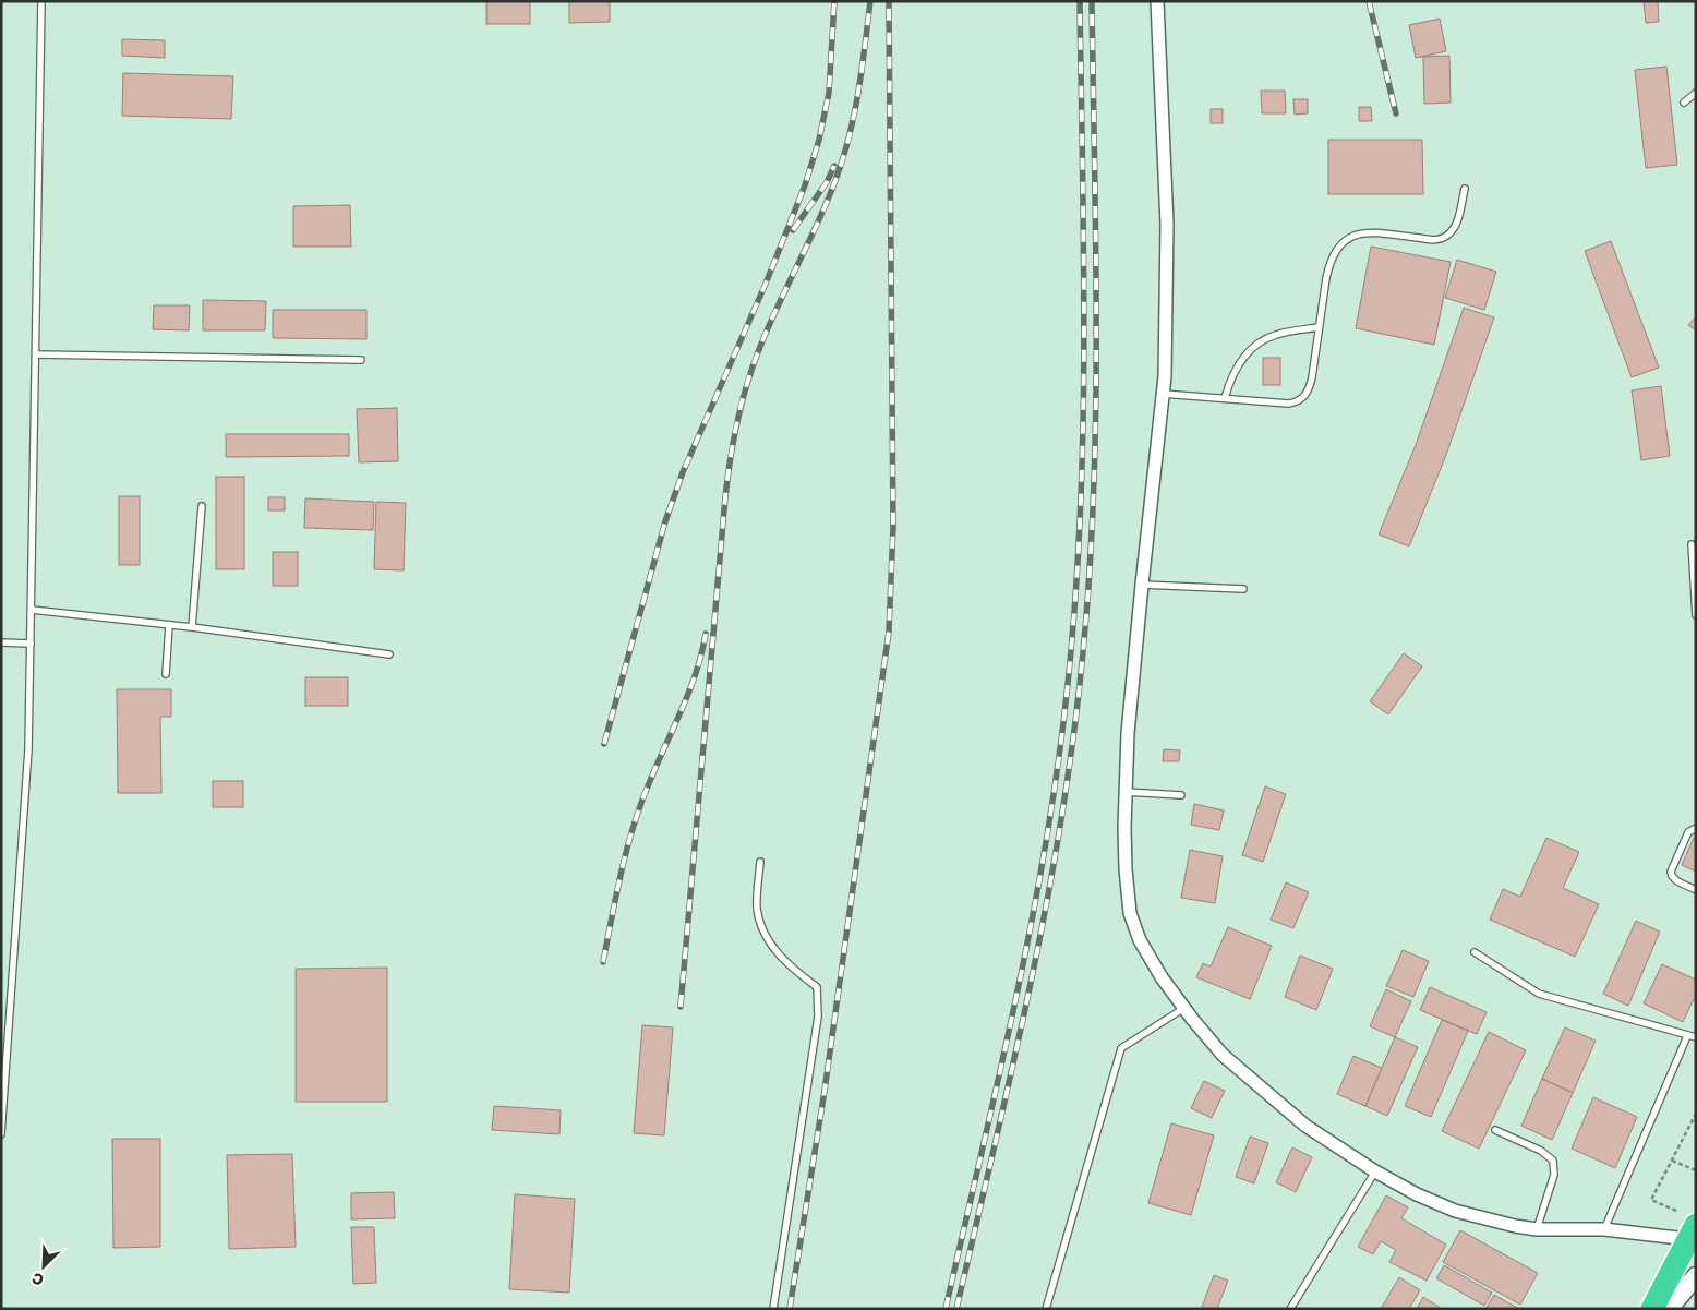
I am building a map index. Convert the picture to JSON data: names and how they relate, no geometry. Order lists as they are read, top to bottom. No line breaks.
{"north":"bottom left"}
